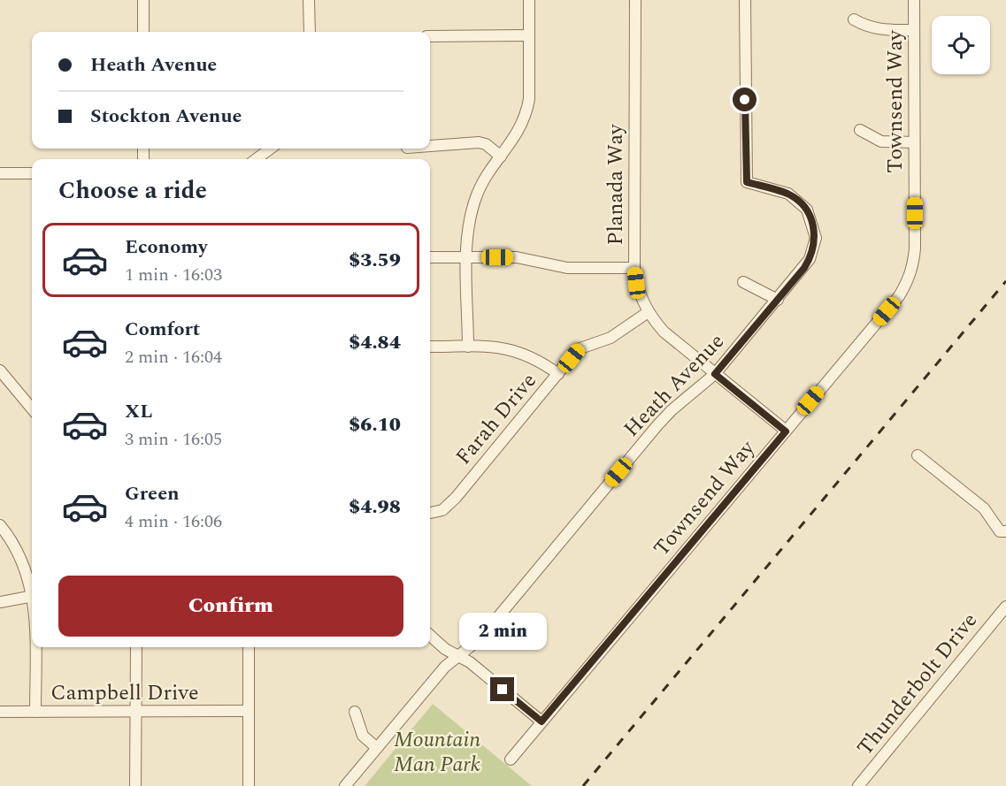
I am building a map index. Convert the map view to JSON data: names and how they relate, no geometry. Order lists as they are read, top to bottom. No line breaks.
{"streets":{"street":["Townsend Way","Planada Way","Heath Avenue","Farah Drive","Thunderbolt Drive","Campbell Drive"]},"crossings":[["Townsend Way","Planada Way"],["Planada Way","Heath Avenue"],["Planada Way","Farah Drive"]],"parks":["Mountain Man Park"],"page":{"banner":["Heath Avenue","Stockton Avenue"],"heading":"Choose a ride","list":[{"name":"Economy","note":"1 min · 16:03","value":"$3.59"},{"name":"Comfort","note":"2 min · 16:04","value":"$4.84"},{"name":"XL","note":"3 min · 16:05","value":"$6.10"},{"name":"Green","note":"4 min · 16:06","value":"$4.98"}],"buttons":"Confirm","bubble":"2 min"}}
